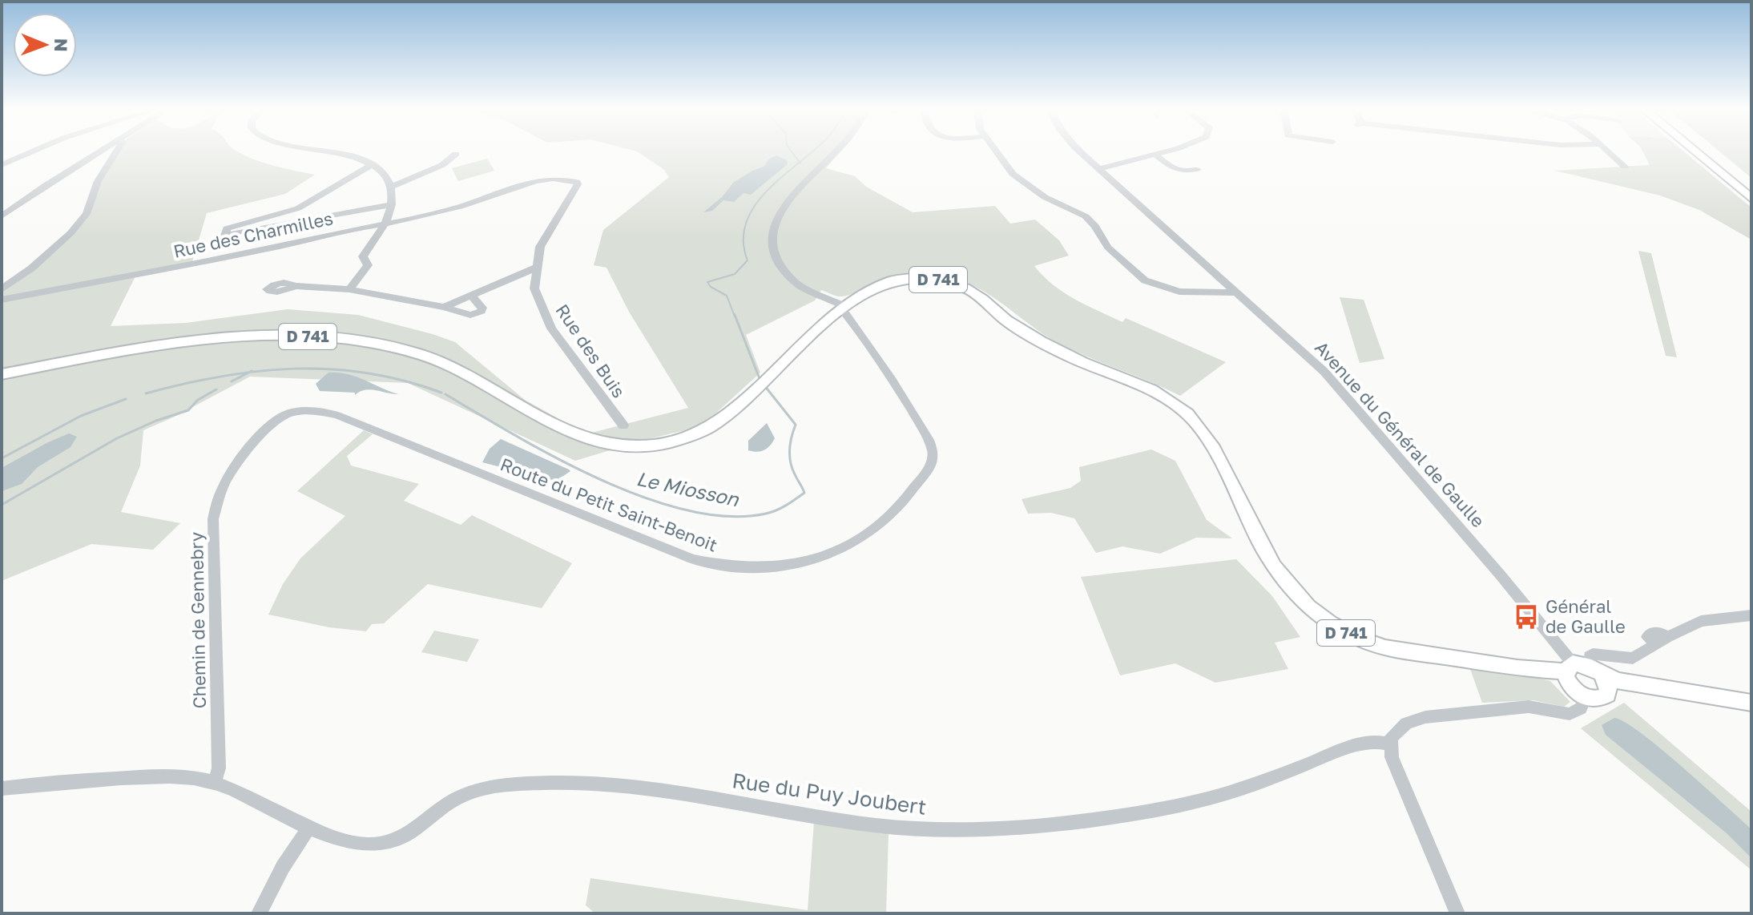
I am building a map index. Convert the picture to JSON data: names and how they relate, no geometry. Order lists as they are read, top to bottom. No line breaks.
{"streets":{"main road":["D 741"],"street":["Rue des Charmilles","Rue des Buis","Avenue du Général de Gaulle","Route du Petit Saint-Benoit","Chemin de Gennebry","Rue du Puy Joubert"]},"crossings":[["Rue des Charmilles","Rue des Buis"],["D 741","Avenue du Général de Gaulle"],["D 741","Route du Petit Saint-Benoit"],["Route du Petit Saint-Benoit","Chemin de Gennebry"],["Chemin de Gennebry","Rue du Puy Joubert"]],"water":["Le Miosson"],"places":{"bus stop":["Général de Gaulle"]},"north":"right"}
